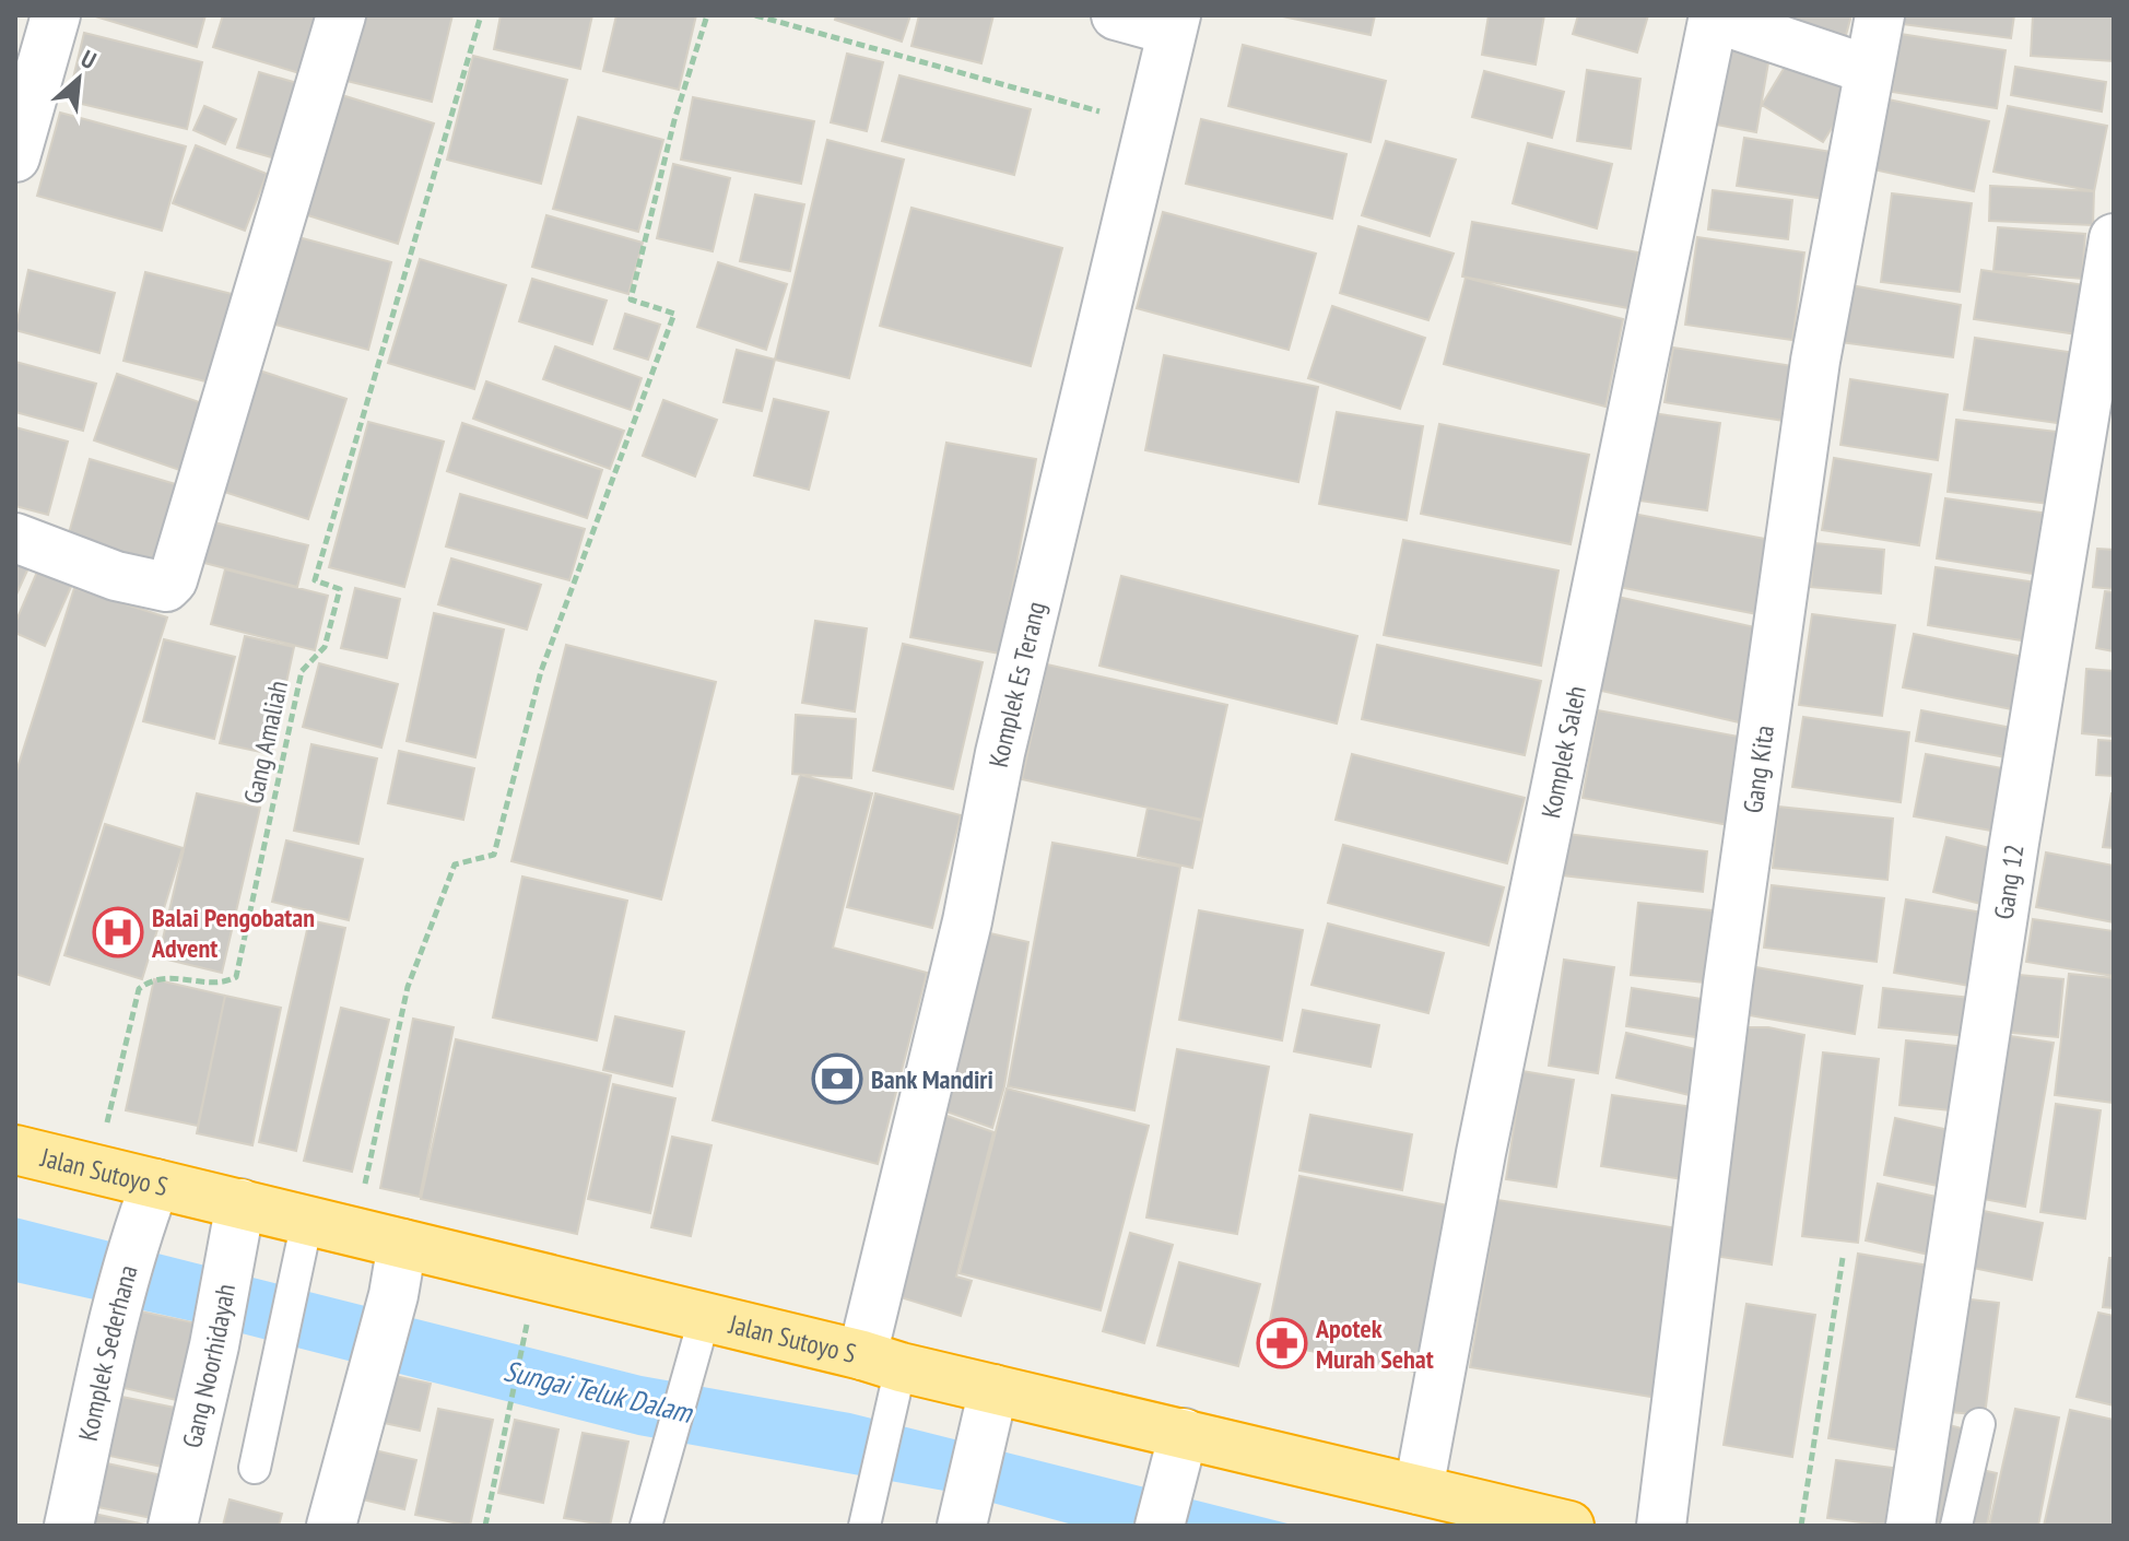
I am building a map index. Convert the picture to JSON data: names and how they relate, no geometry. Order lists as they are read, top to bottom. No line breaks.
{"streets":{"highway":["Jalan Sutoyo S"],"street":["Komplek Es Terang","Komplek Saleh","Gang Kita","Gang 12","Komplek Sederhana","Gang Noorhidayah"],"path":["Gang Amaliah"]},"crossings":[["Komplek Es Terang","Jalan Sutoyo S"],["Gang Amaliah","Jalan Sutoyo S"],["Komplek Saleh","Jalan Sutoyo S"],["Jalan Sutoyo S","Komplek Sederhana"],["Jalan Sutoyo S","Gang Noorhidayah"]],"water":["Sungai Teluk Dalam"],"places":{"hospital":["Balai Pengobatan Advent"],"bank":["Bank Mandiri"],"pharmacy":["Apotek Murah Sehat"]},"north":"top right"}
